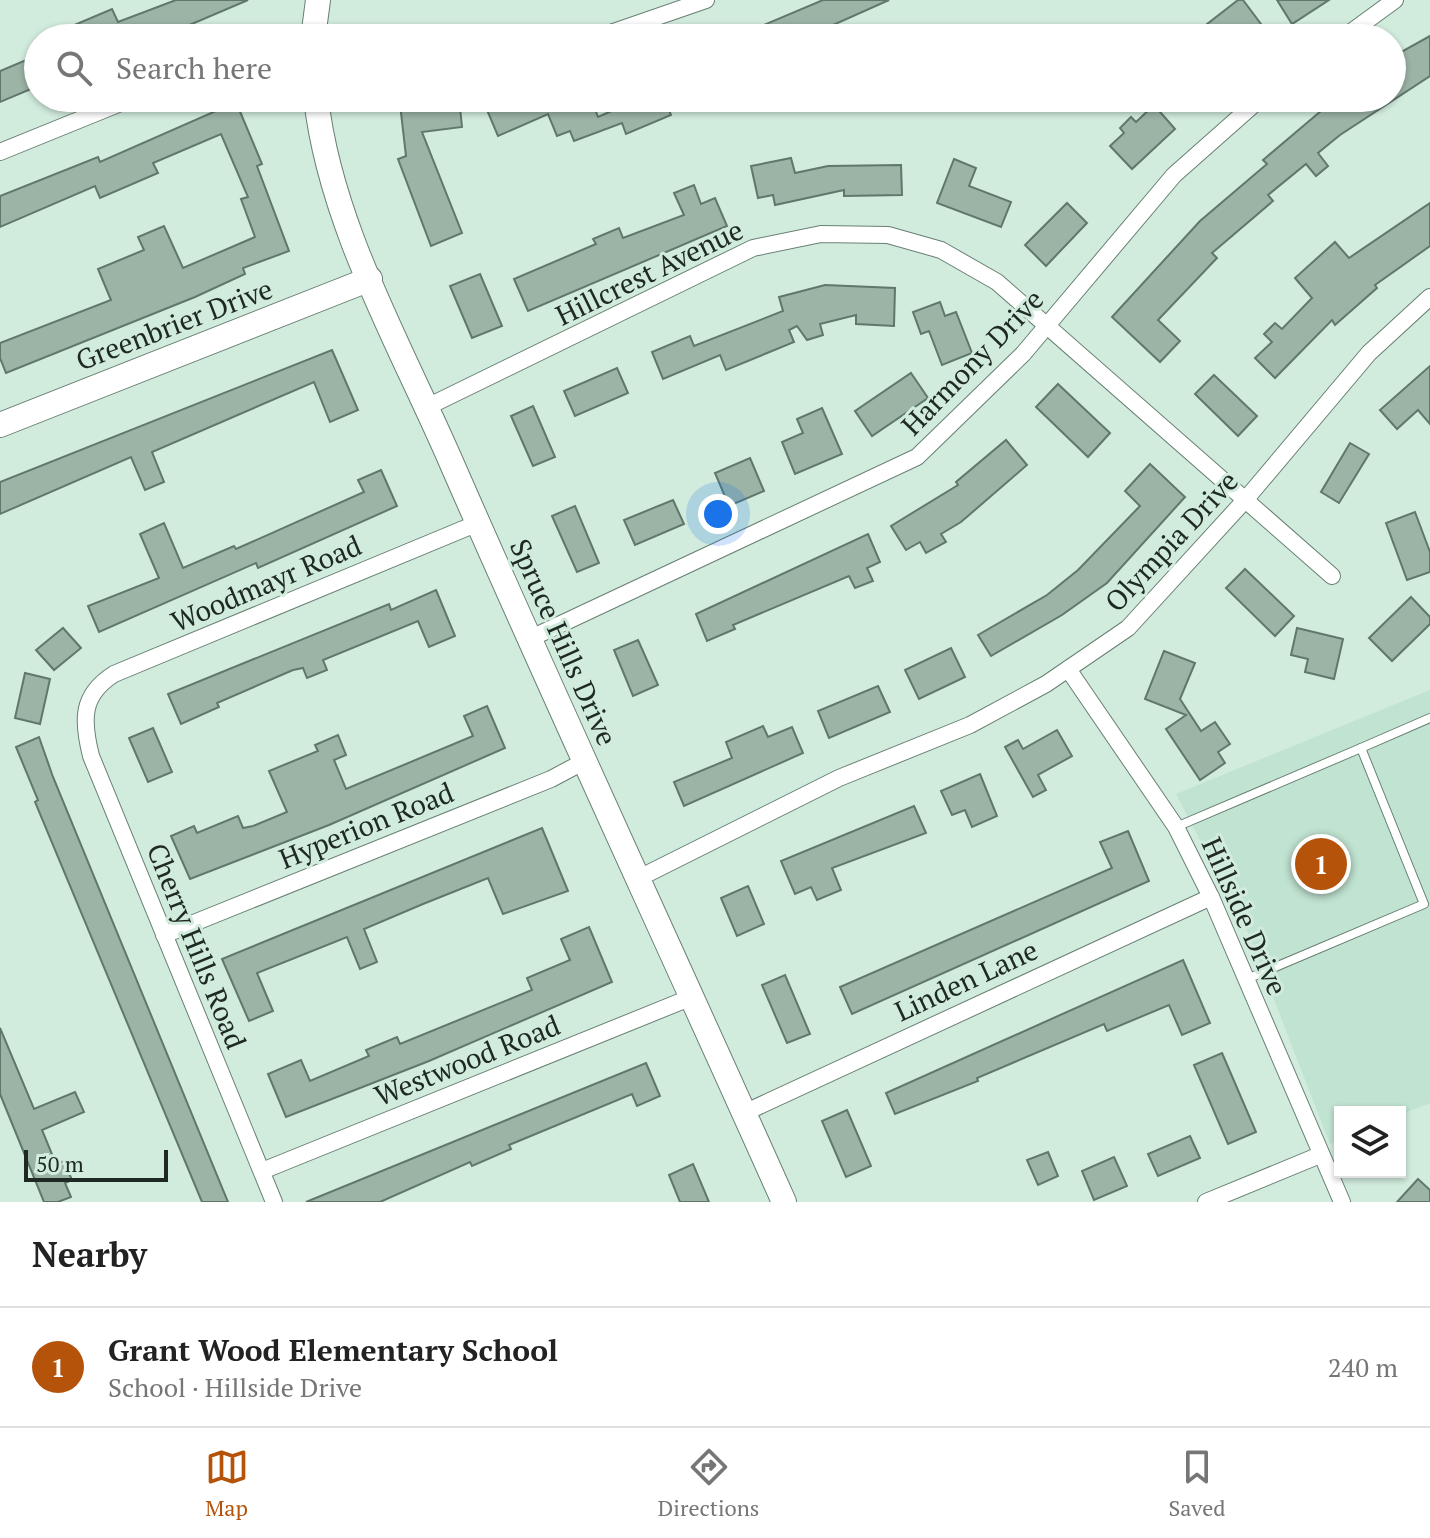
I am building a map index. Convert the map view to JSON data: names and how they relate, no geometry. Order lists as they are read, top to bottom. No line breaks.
{"streets":{"main road":["Greenbrier Drive","Spruce Hills Drive"],"street":["Hillcrest Avenue","Harmony Drive","Olympia Drive","Woodmayr Road","Hyperion Road","Hillside Drive","Cherry Hills Road","Linden Lane","Westwood Road"]},"crossings":[["Hillcrest Avenue","Harmony Drive"],["Hillcrest Avenue","Olympia Drive"],["Hillcrest Avenue","Spruce Hills Drive"],["Greenbrier Drive","Spruce Hills Drive"],["Harmony Drive","Spruce Hills Drive"],["Olympia Drive","Spruce Hills Drive"],["Olympia Drive","Hillside Drive"],["Woodmayr Road","Spruce Hills Drive"],["Woodmayr Road","Cherry Hills Road"],["Spruce Hills Drive","Hyperion Road"],["Spruce Hills Drive","Linden Lane"],["Spruce Hills Drive","Westwood Road"],["Hyperion Road","Cherry Hills Road"],["Hillside Drive","Linden Lane"],["Cherry Hills Road","Westwood Road"]],"scale_bar":"50 m","page":{"search":"Search here","pins":"1","scale":"50 m","heading":"Nearby","list":[{"mark":"1","name":"Grant Wood Elementary School","note":"School · Hillside Drive","value":"240 m"}],"nav":["Map","Directions","Saved"]}}
